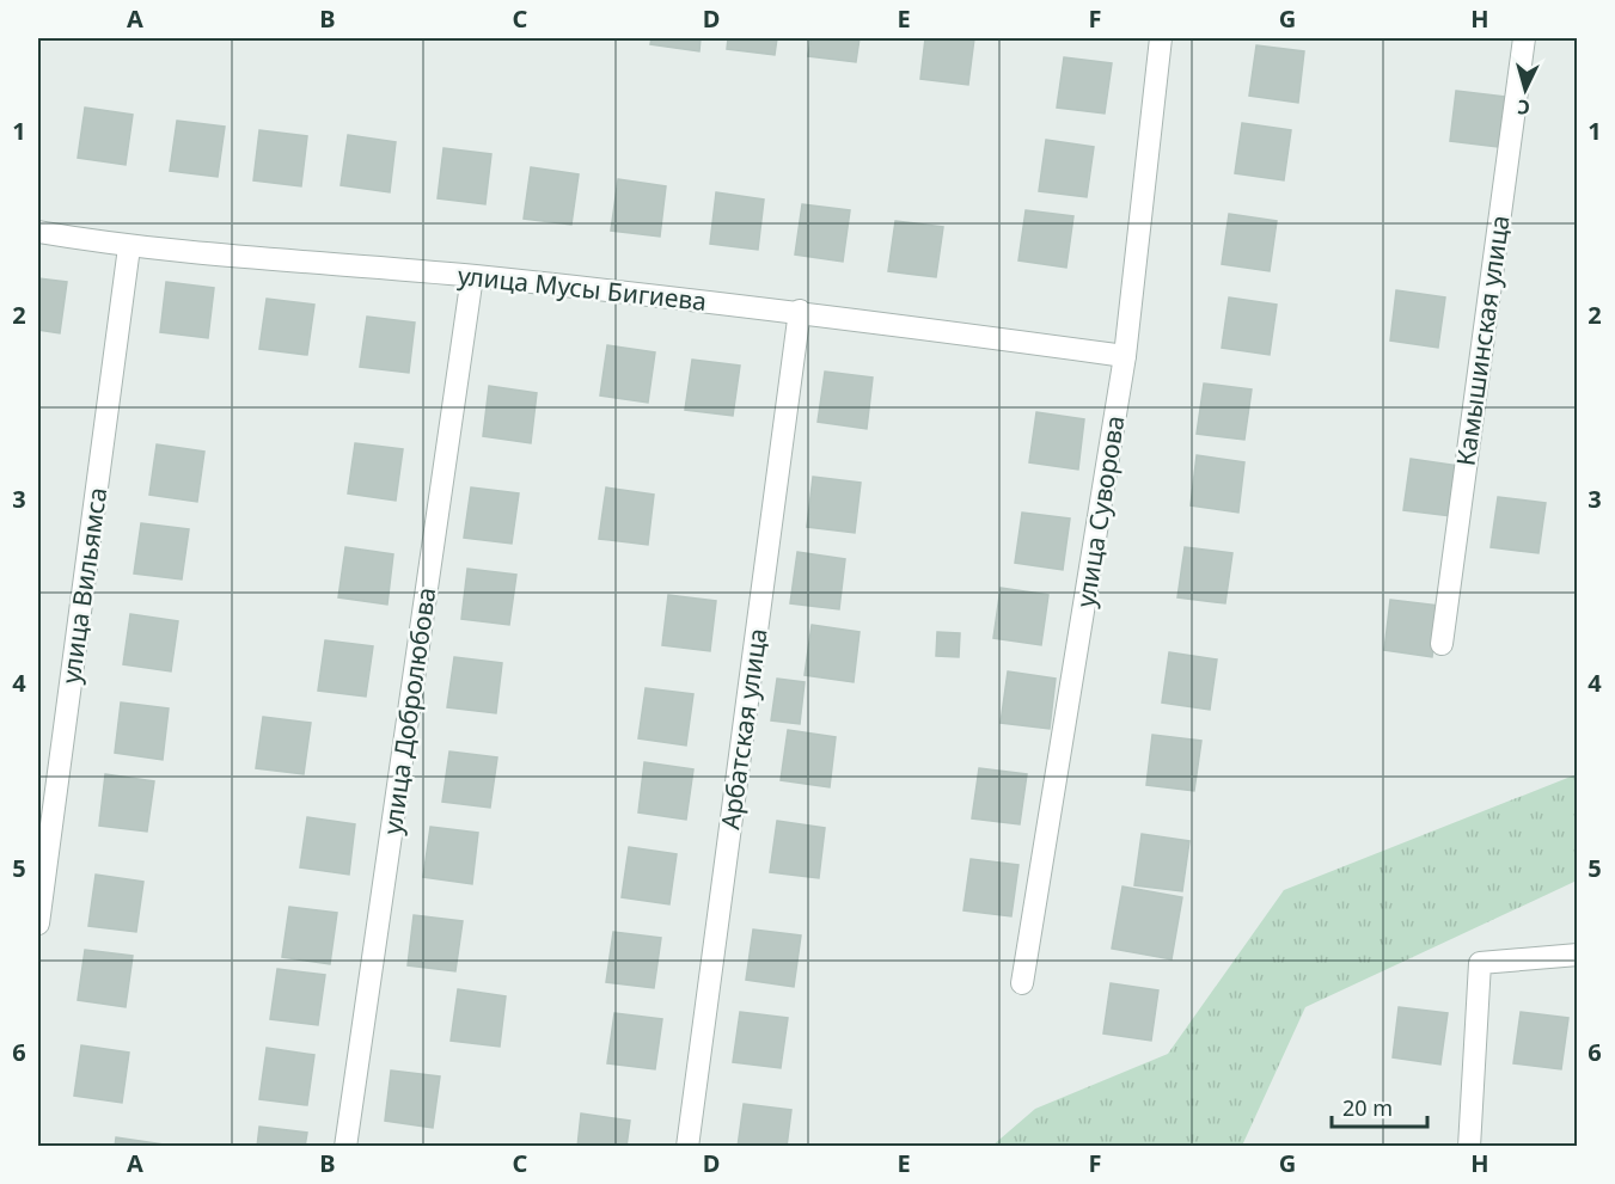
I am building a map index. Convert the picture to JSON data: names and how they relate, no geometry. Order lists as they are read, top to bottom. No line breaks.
{"streets":{"street":["улица Мусы Бигиева","Камышинская улица","улица Суворова","улица Вильямса","улица Добролюбова","Арбатская улица"]},"crossings":[["улица Мусы Бигиева","улица Суворова"],["улица Мусы Бигиева","улица Вильямса"],["улица Мусы Бигиева","улица Добролюбова"],["улица Мусы Бигиева","Арбатская улица"]],"scale_bar":"20 m","north":"bottom","grid":{"columns":["A","B","C","D","E","F","G","H"],"rows":["1","2","3","4","5","6"]}}
